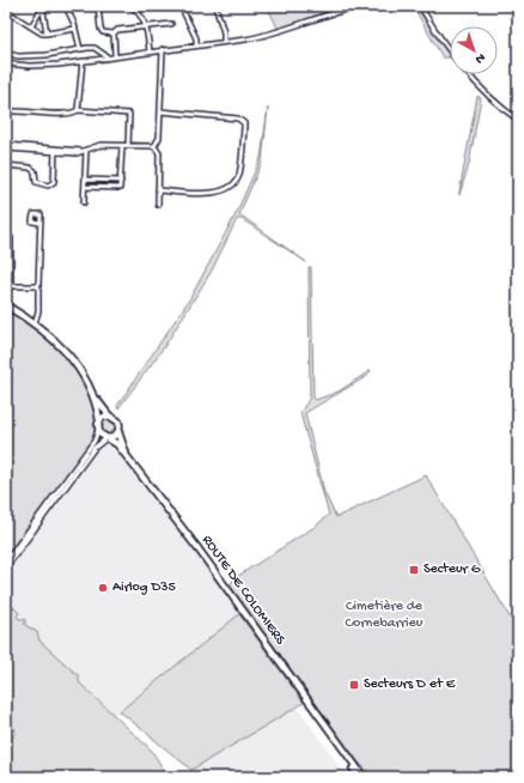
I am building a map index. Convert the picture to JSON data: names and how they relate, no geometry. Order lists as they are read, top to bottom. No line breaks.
{"streets":{"main road":["ROUTE DE COLOMIERS"]},"parks":["Cimetière de Cornebarrieu"],"places":{"transit":["Secteur G","Secteurs D et E"],"other":["Airlog D35"]},"north":"bottom right"}
